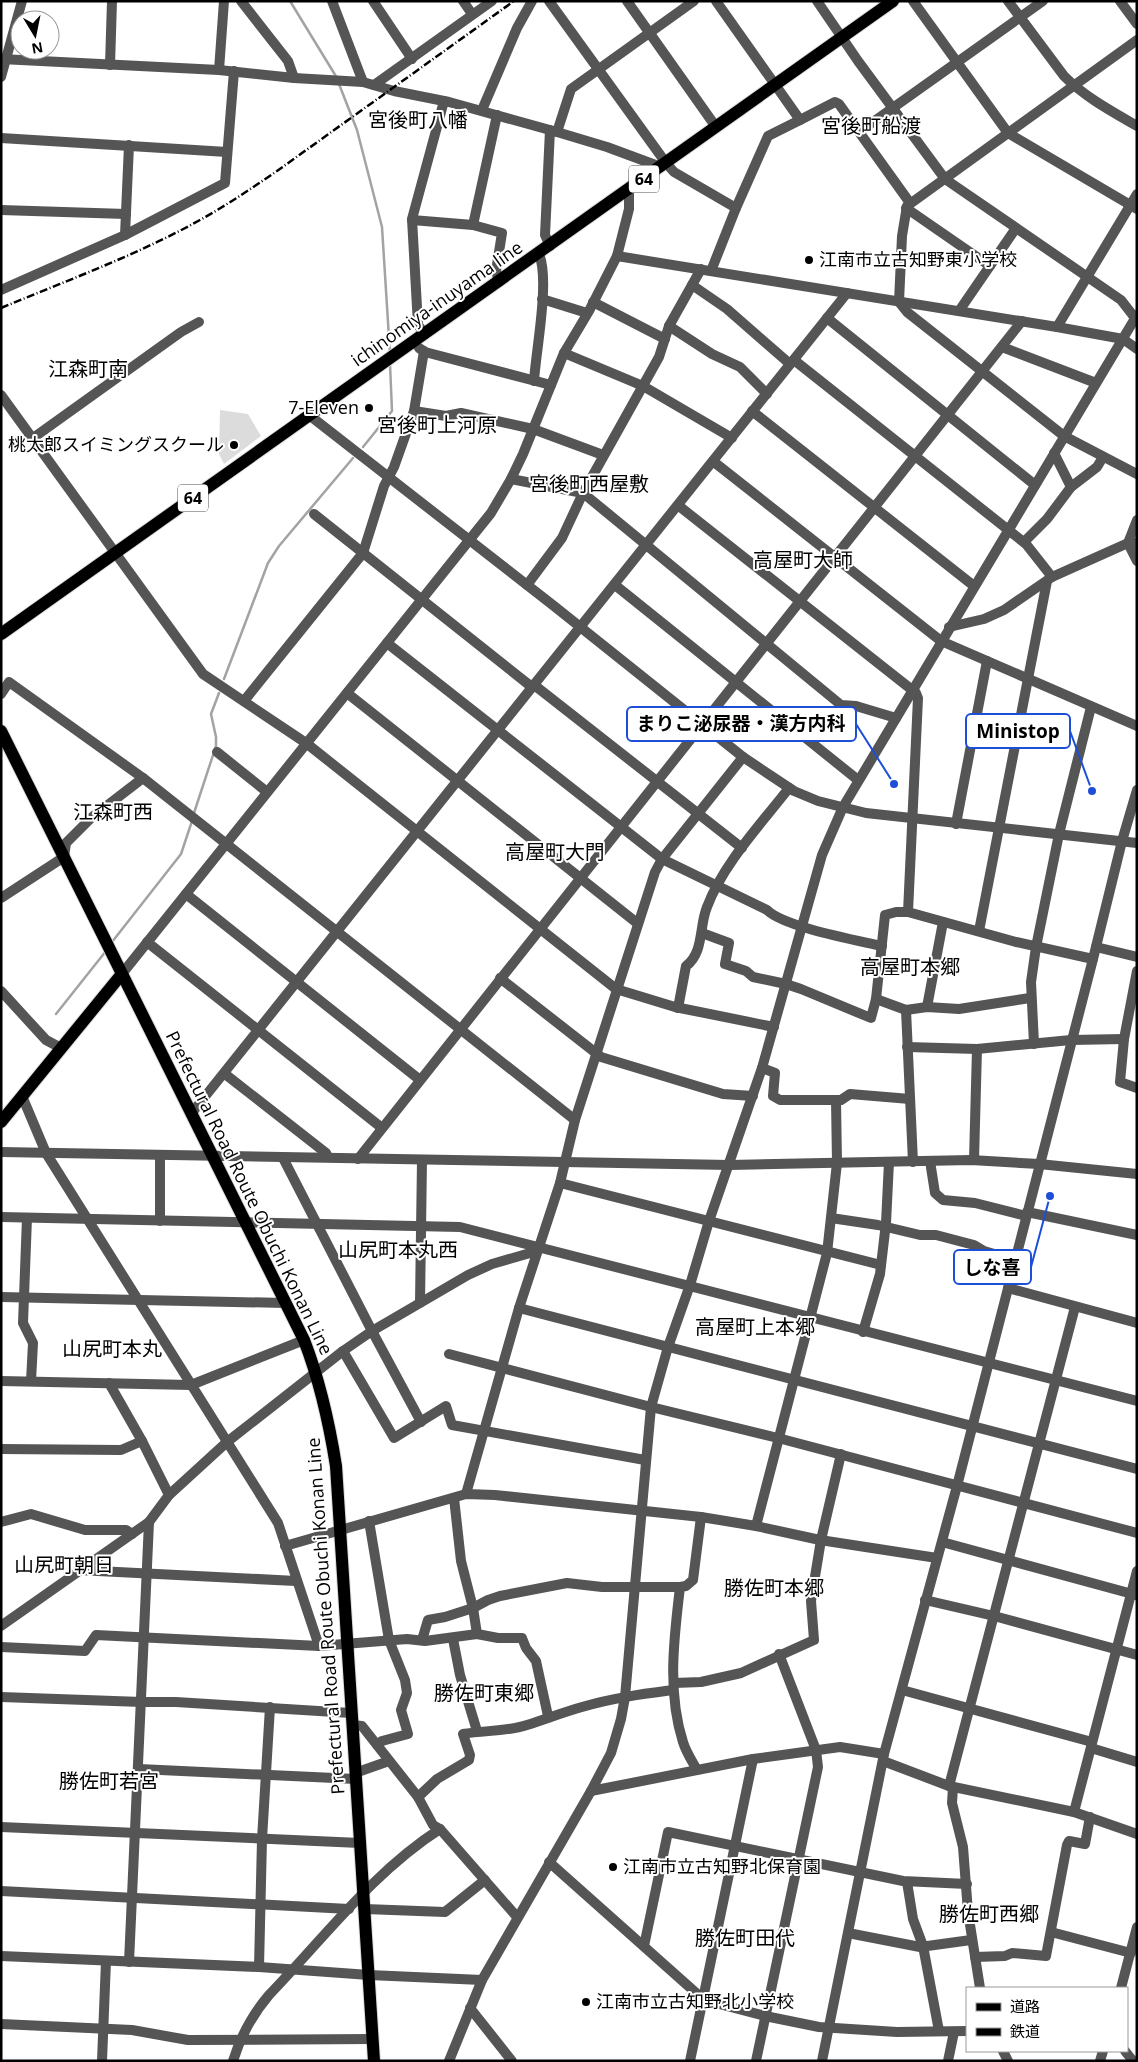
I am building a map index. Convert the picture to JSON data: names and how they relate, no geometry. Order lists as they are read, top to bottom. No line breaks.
{"streets":{"main road":["64","ichinomiya-inuyama line","Prefectural Road Route Obuchi Konan Line"]},"districts":["宮後町八幡","宮後町船渡","江森町南","宮後町上河原","宮後町西屋敷","高屋町大師","江森町西","高屋町大門","高屋町本郷","山尻町本丸西","高屋町上本郷","山尻町本丸","山尻町朝日","勝佐町本郷","勝佐町東郷","勝佐町若宮","勝佐町西郷","勝佐町田代"],"places":["江南市立古知野東小学校","7-Eleven","桃太郎スイミングスクール","まりこ泌尿器・漢方内科","Ministop","しな喜","江南市立古知野北保育園","江南市立古知野北小学校"],"legend":["道路","鉄道"],"north":"bottom"}
